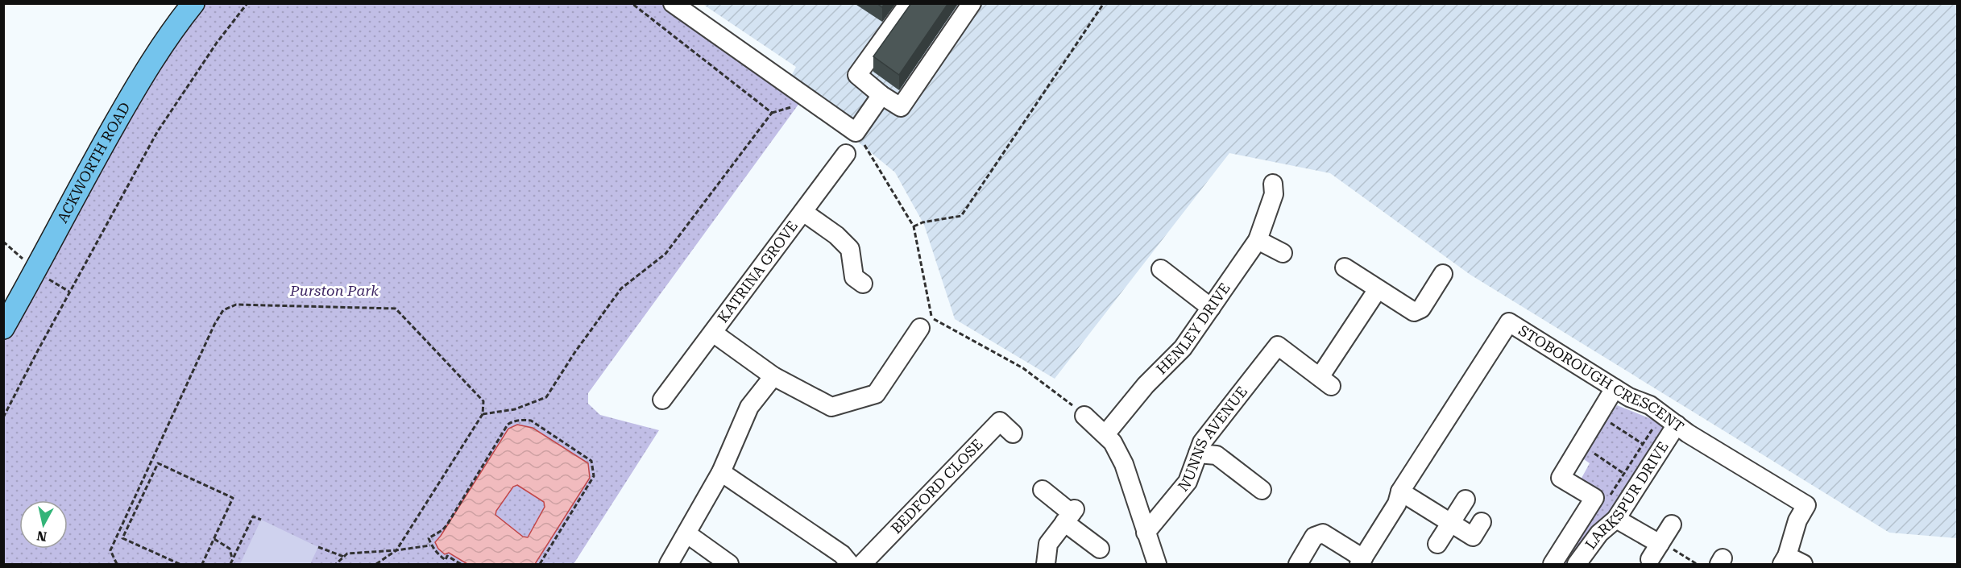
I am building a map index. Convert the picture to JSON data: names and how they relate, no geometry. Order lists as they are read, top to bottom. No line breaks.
{"streets":{"main road":["ACKWORTH ROAD"],"street":["KATRINA GROVE","HENLEY DRIVE","STOBOROUGH CRESCENT","NUNNS AVENUE","BEDFORD CLOSE","LARKSPUR DRIVE"]},"crossings":[["STOBOROUGH CRESCENT","LARKSPUR DRIVE"]],"parks":["Purston Park"],"north":"bottom"}
